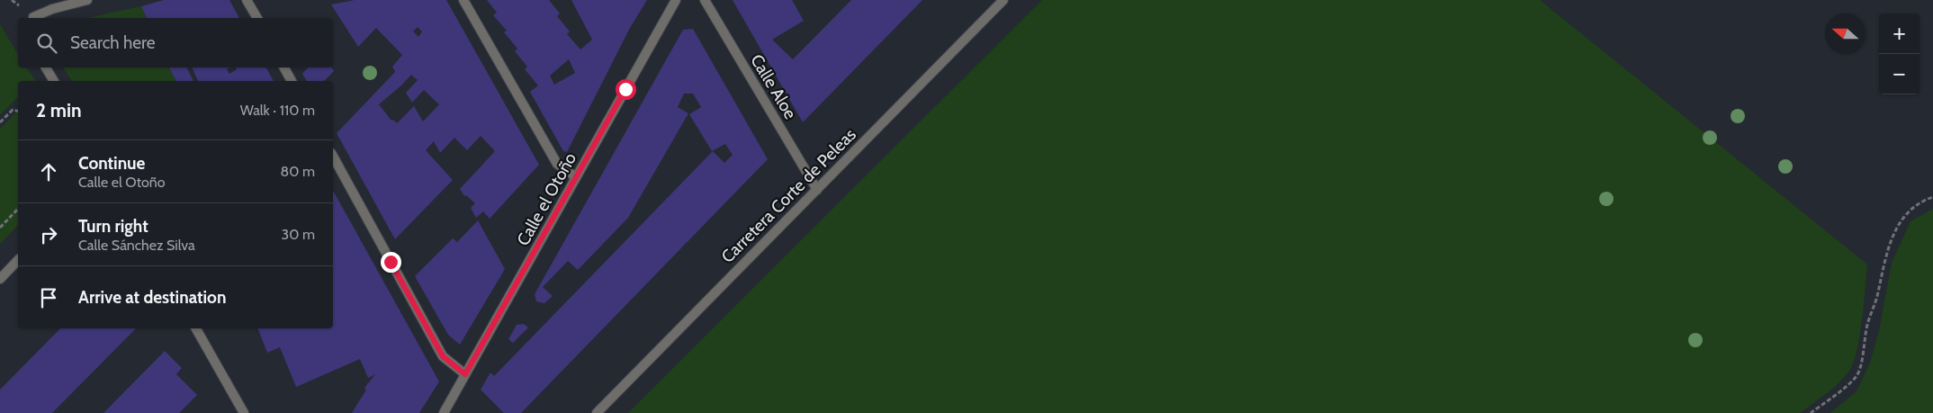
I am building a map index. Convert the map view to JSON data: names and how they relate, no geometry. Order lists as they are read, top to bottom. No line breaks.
{"streets":{"street":["Calle Aloe","Carretera Corte de Peleas","Calle el Otoño"]},"crossings":[["Calle Aloe","Carretera Corte de Peleas"]],"north":"left","page":{"map_buttons":["+","−"],"search":"Search here","heading":["2 min","Walk · 110 m"],"list":[["Continue","Calle el Otoño","80 m"],["Turn right","Calle Sánchez Silva","30 m"],"Arrive at destination"]}}
